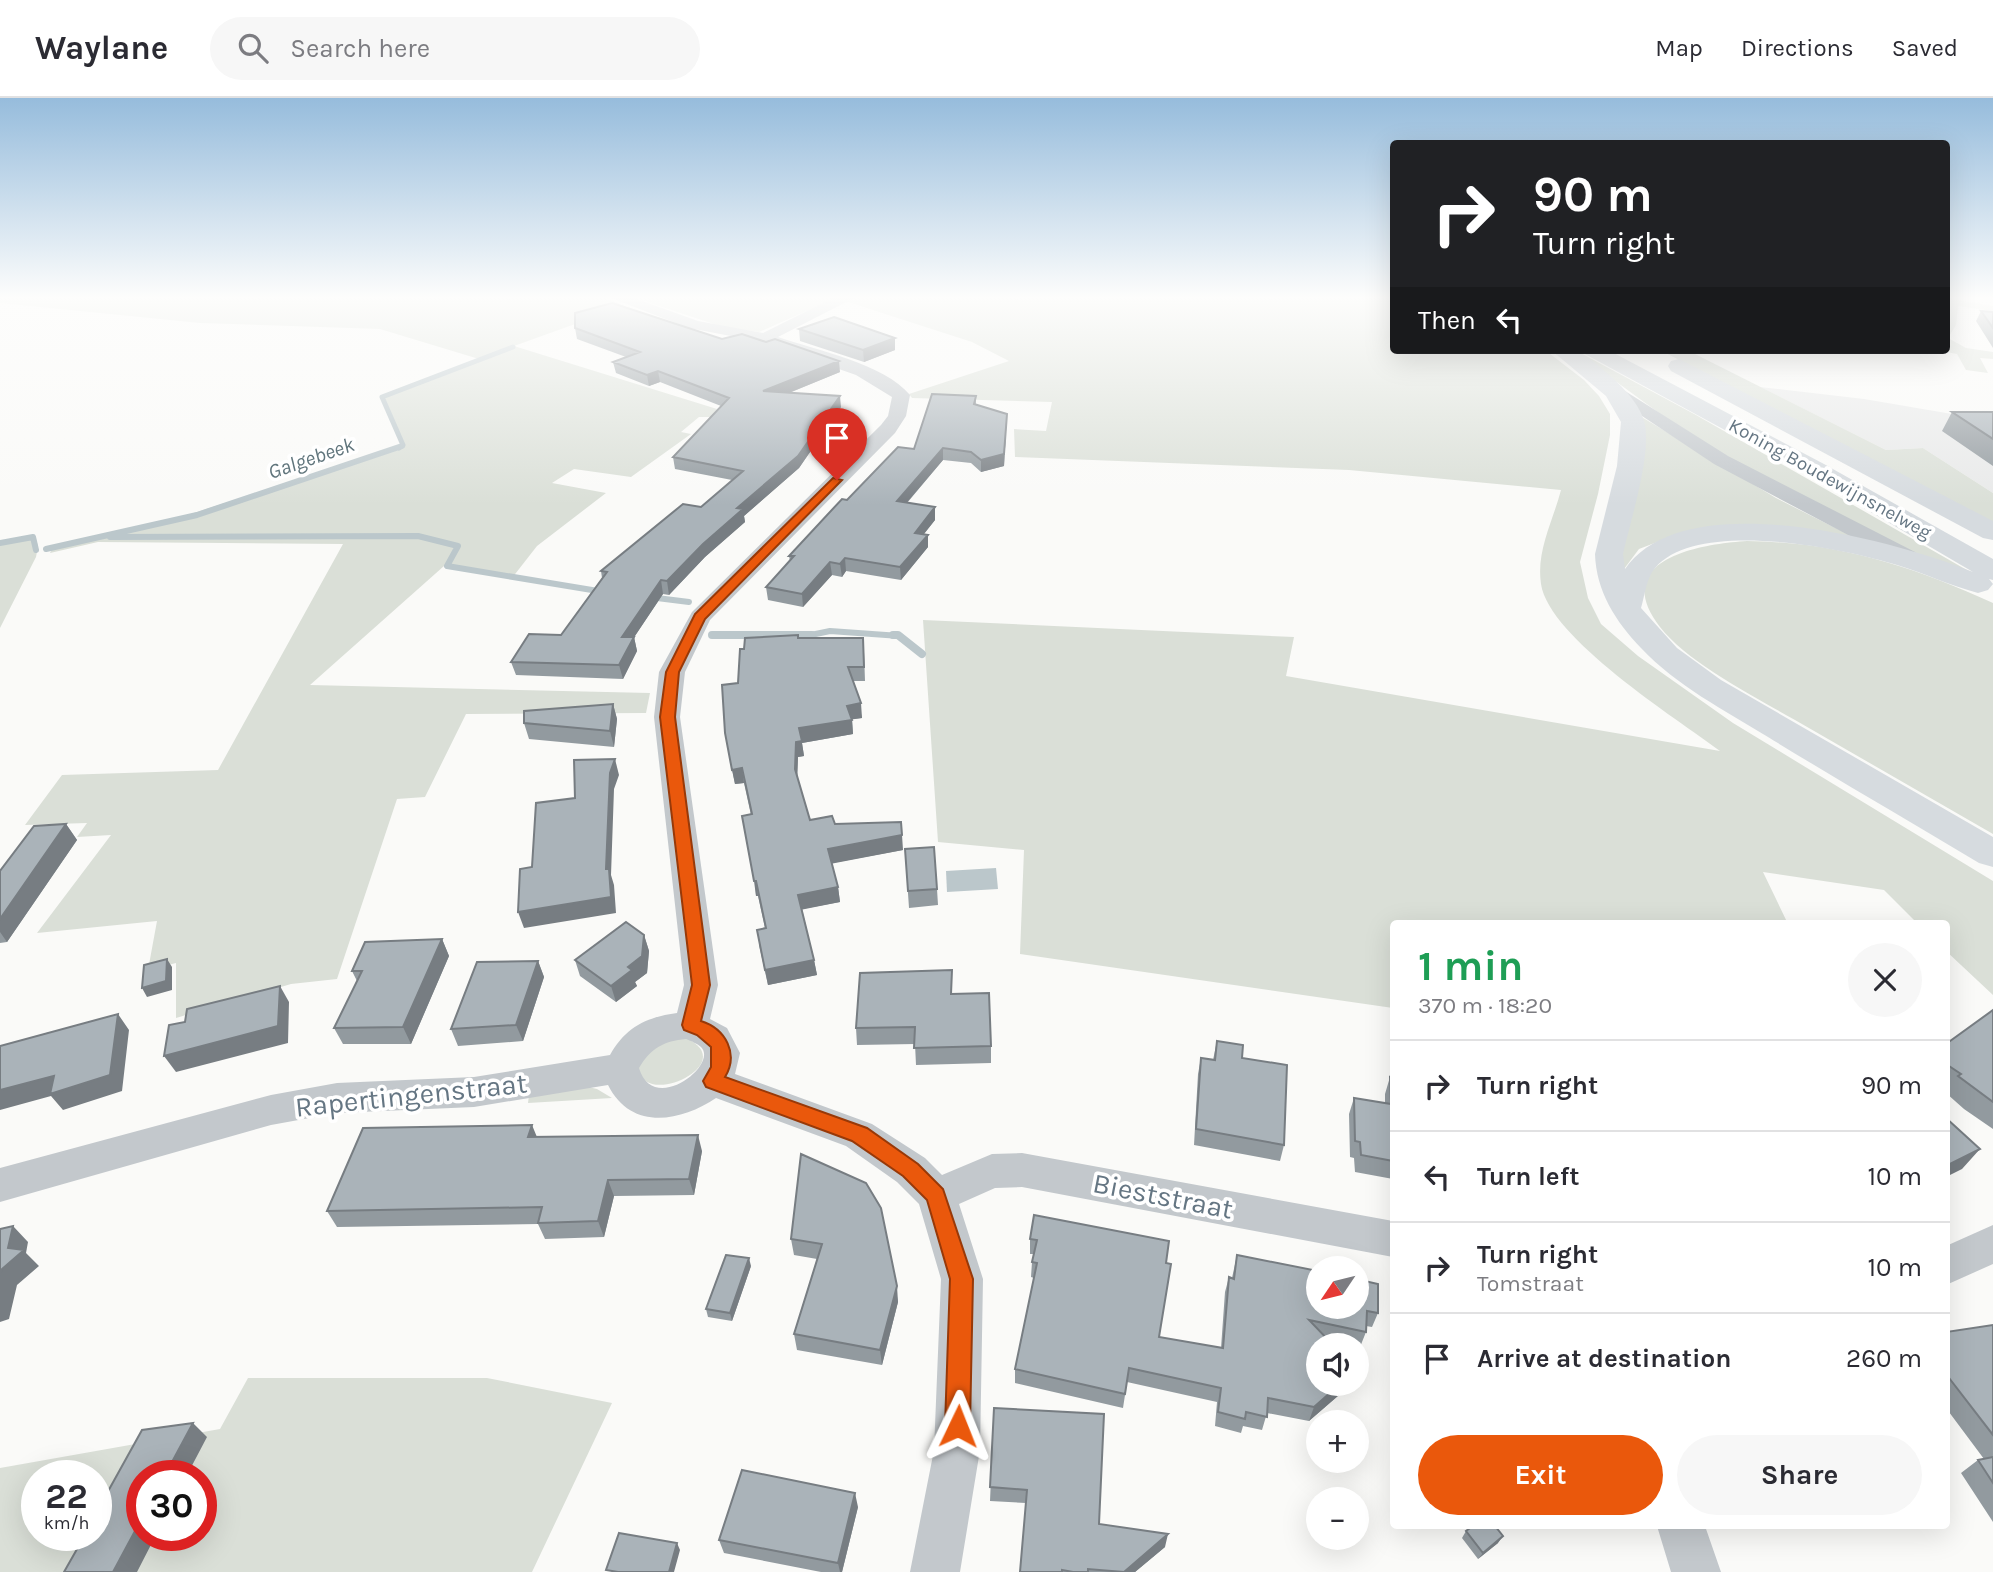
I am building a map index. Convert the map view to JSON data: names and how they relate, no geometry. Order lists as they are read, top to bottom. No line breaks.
{"streets":{"highway":["Koning Boudewijnsnelweg"],"street":["Rapertingenstraat","Bieststraat"]},"water":["Galgebeek"],"north":"bottom left","page":{"header":"Waylane","search":"Search here","nav":["Map","Directions","Saved"],"turn":["90 m","Turn right"],"then":"Then","heading":["1 min","370 m · 18:20"],"list":[{"name":"Turn right","value":"90 m"},{"name":"Turn left","value":"10 m"},{"name":"Turn right","note":"Tomstraat","value":"10 m"},{"name":"Arrive at destination","value":"260 m"}],"map_buttons":["+","−"],"buttons":["Exit","Share"],"speed":"22 km/h","limit":"30"}}
